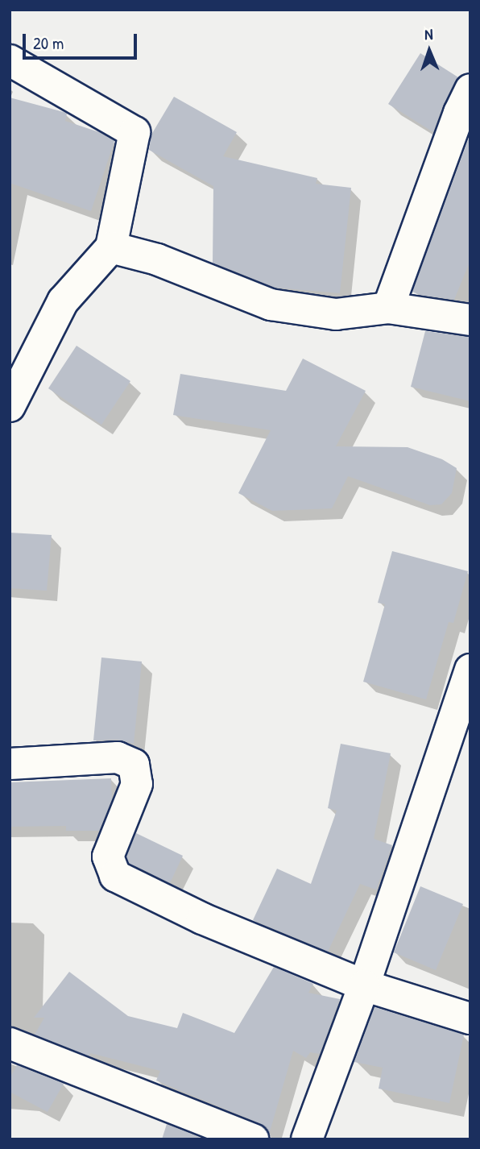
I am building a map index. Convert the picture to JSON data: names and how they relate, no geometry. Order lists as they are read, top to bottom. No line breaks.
{"scale_bar":"20 m","north":"top"}
